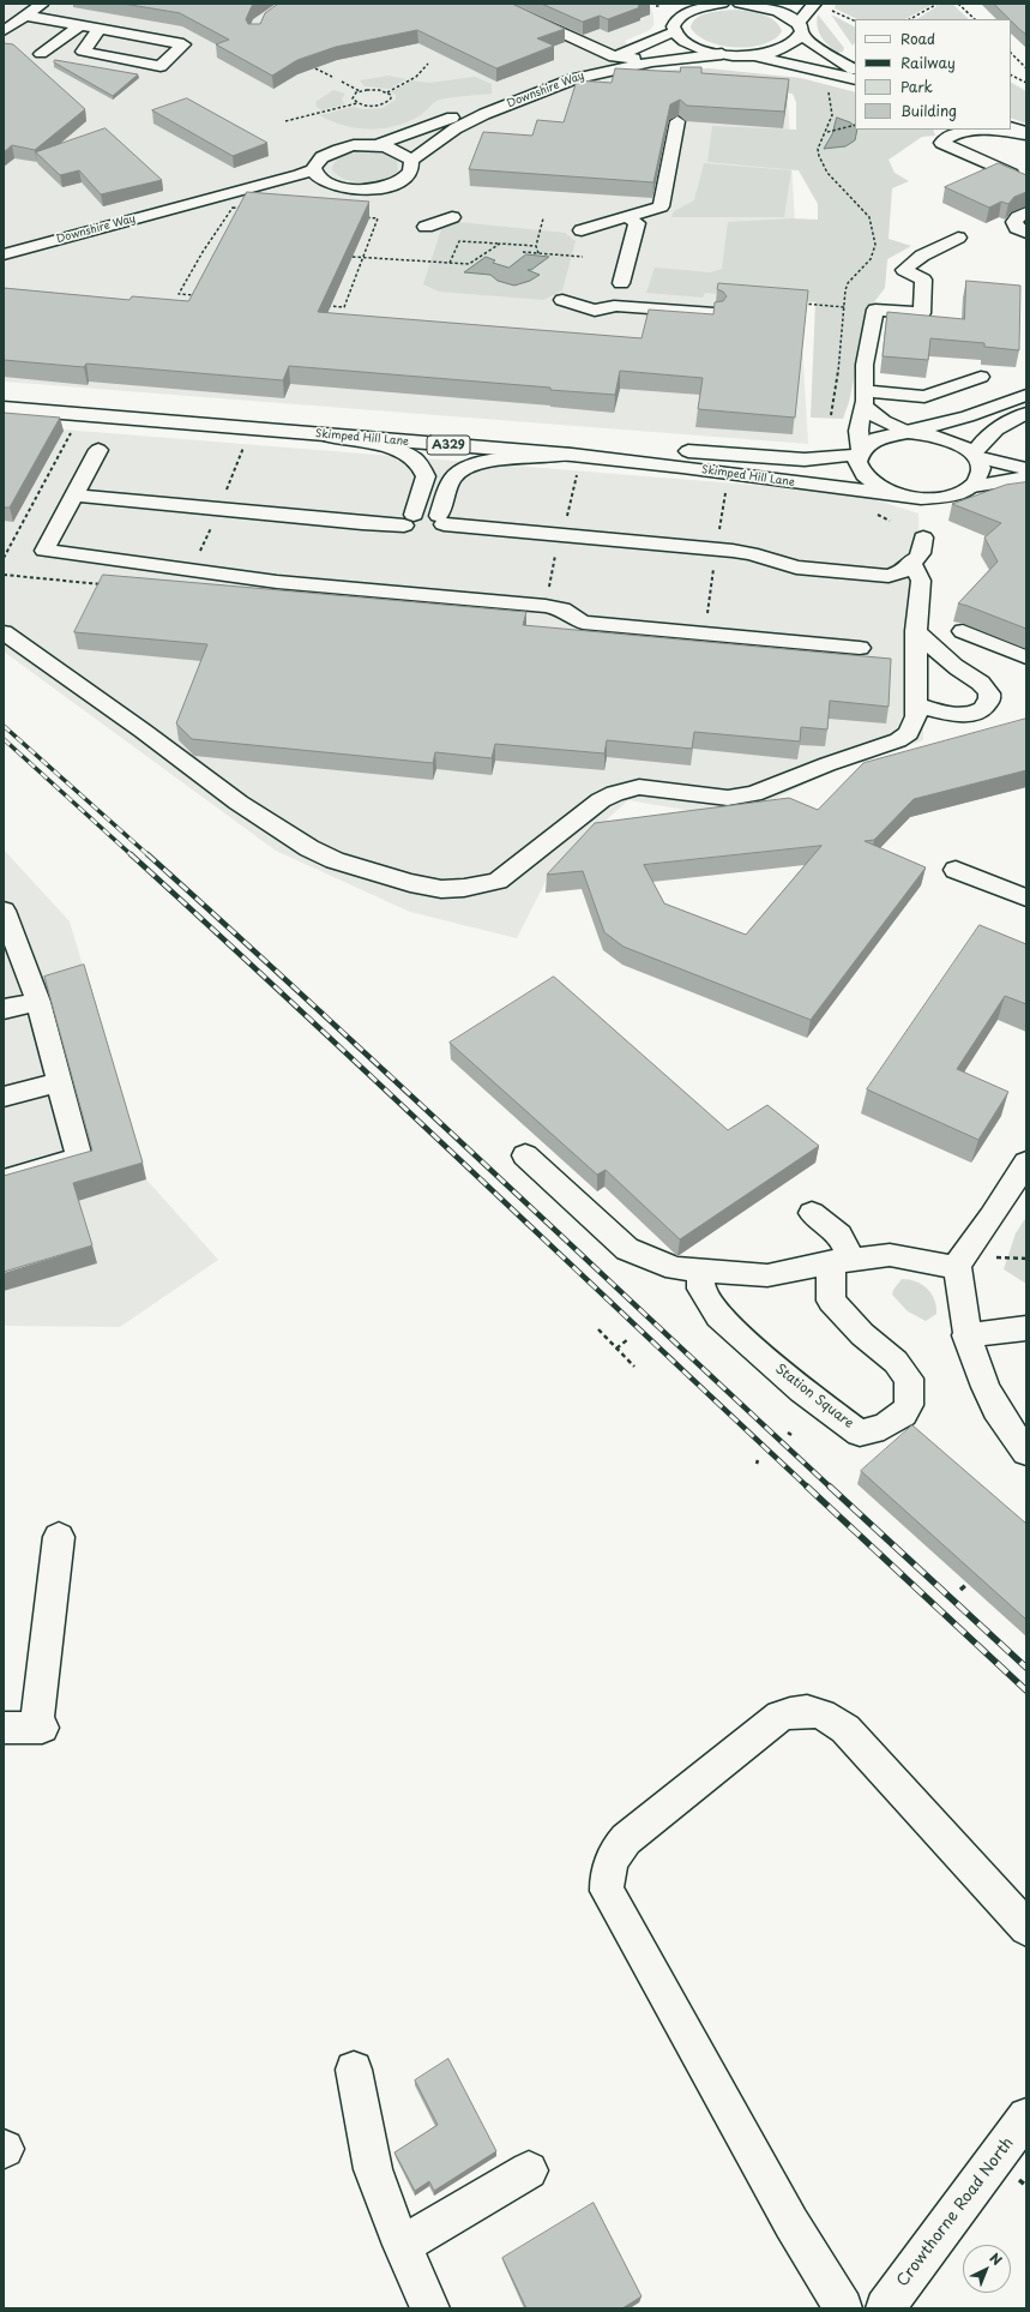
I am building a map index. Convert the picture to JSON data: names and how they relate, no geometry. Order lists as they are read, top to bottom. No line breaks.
{"streets":{"street":["Downshire Way","Skimped Hill Lane","A329","Station Square","Crowthorne Road North"]},"legend":["Road","Railway","Park","Building"],"north":"top right"}
